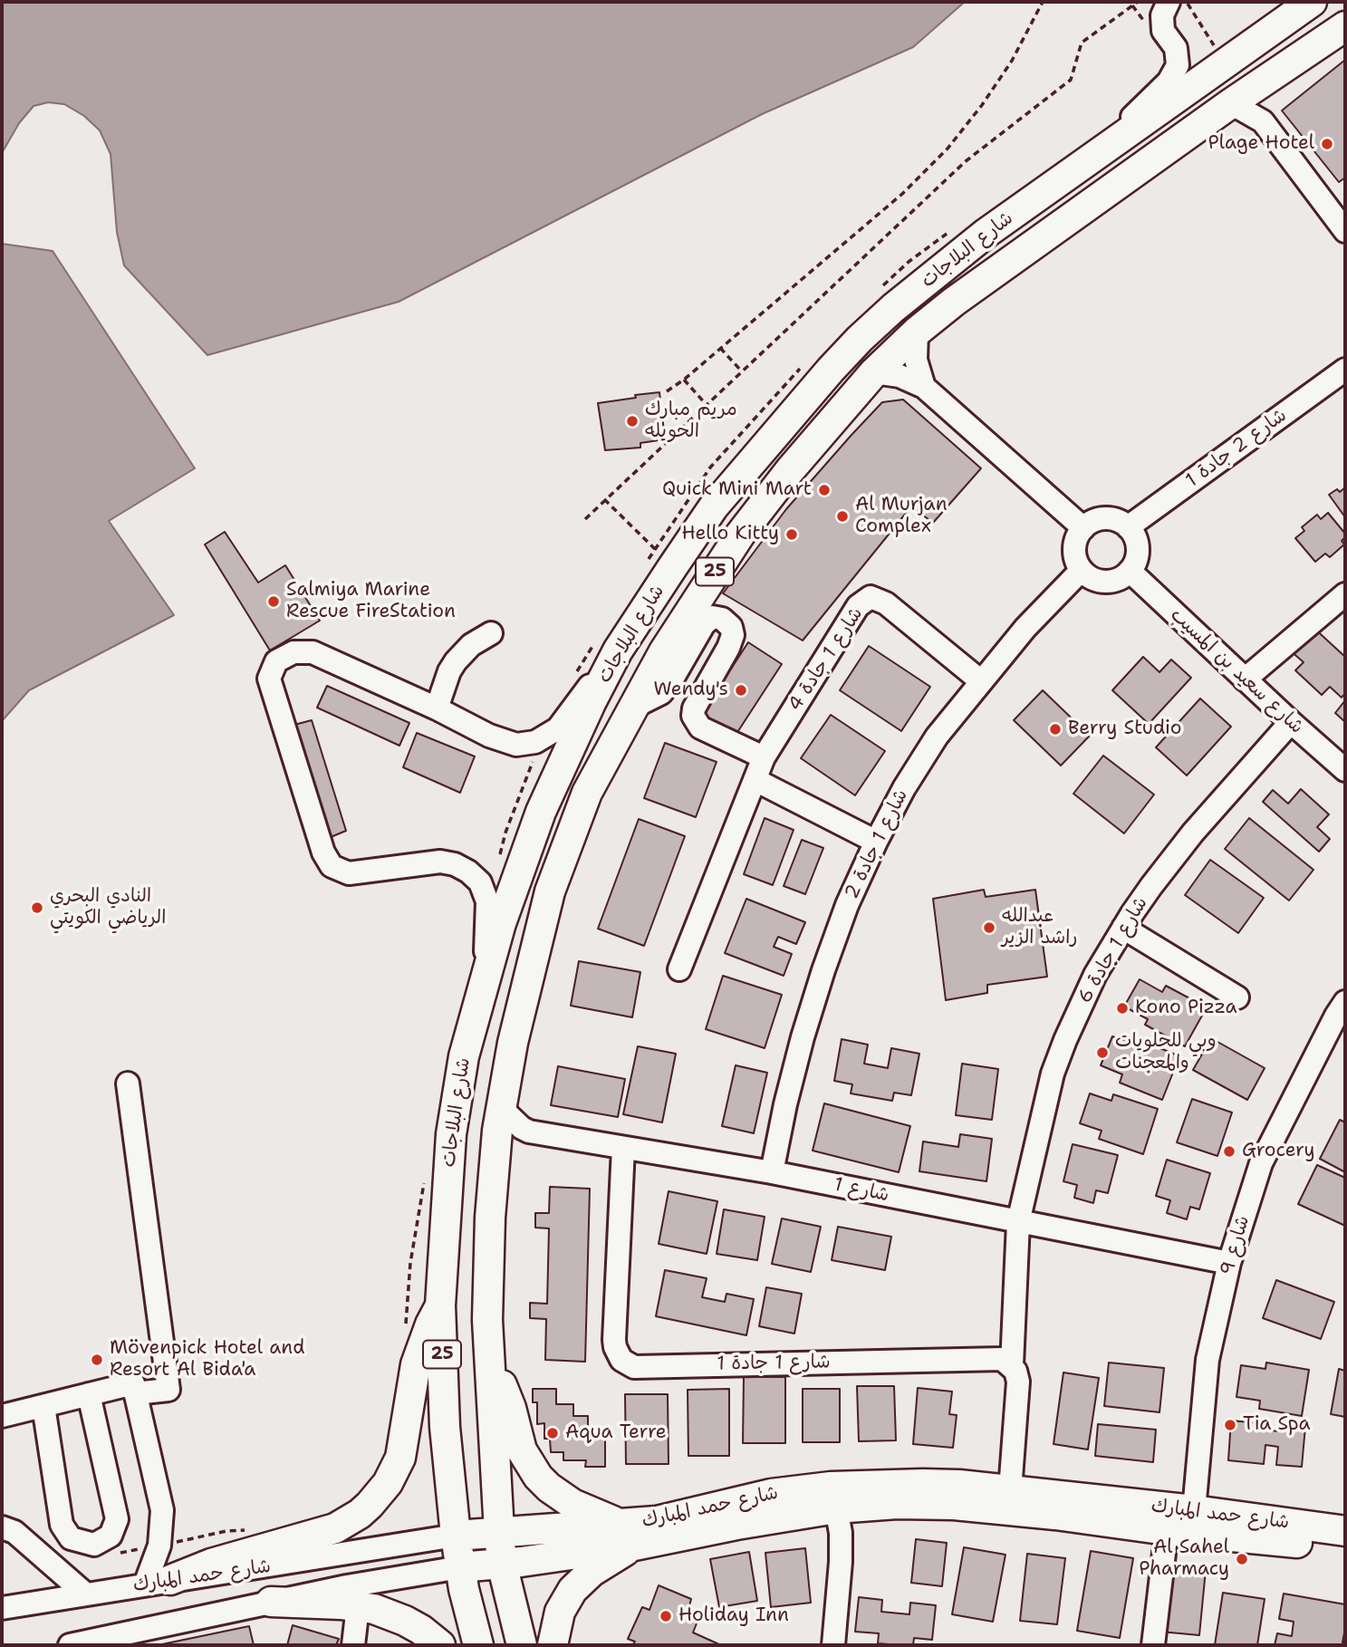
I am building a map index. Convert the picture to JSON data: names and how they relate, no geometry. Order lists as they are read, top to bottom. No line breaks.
{"streets":{"main road":["شارع البلاجات","25","شارع حمد المبارك"],"street":["شارع 2 جادة 1","شارع 1 جادة 4","شارع سعيد بن المسيب","شارع 1 جادة 2","شارع 1 جادة 6","شارع 1","شارع 9","شارع 1 جادة 1"]},"crossings":[["شارع البلاجات","25"],["شارع البلاجات","شارع 1"],["شارع البلاجات","شارع حمد المبارك"],["شارع 2 جادة 1","شارع سعيد بن المسيب"],["شارع 2 جادة 1","شارع 1 جادة 2"],["25","شارع حمد المبارك"],["شارع 1 جادة 4","شارع 1 جادة 2"],["شارع سعيد بن المسيب","شارع 1 جادة 2"],["شارع سعيد بن المسيب","شارع 1 جادة 6"],["شارع 1 جادة 2","شارع 1"],["شارع 1 جادة 6","شارع 1"],["شارع 1 جادة 6","شارع 1 جادة 1"],["شارع 1","شارع 9"],["شارع 1","شارع 1 جادة 1"],["شارع 9","شارع حمد المبارك"]],"places":["Plage Hotel","مريم مبارك الحويله","Quick Mini Mart","Al Murjan Complex","Hello Kitty","Salmiya Marine Rescue FireStation","Wendy's","Berry Studio","النادي البحري الرياضي الكويتي","عبدالله راشد الزير","Kono Pizza","وبي للحلويات والمعجنات","Grocery","Mövenpick Hotel and Resort Al Bida'a","Tia Spa","Aqua Terre","Al Sahel Pharmacy","Holiday Inn"]}
